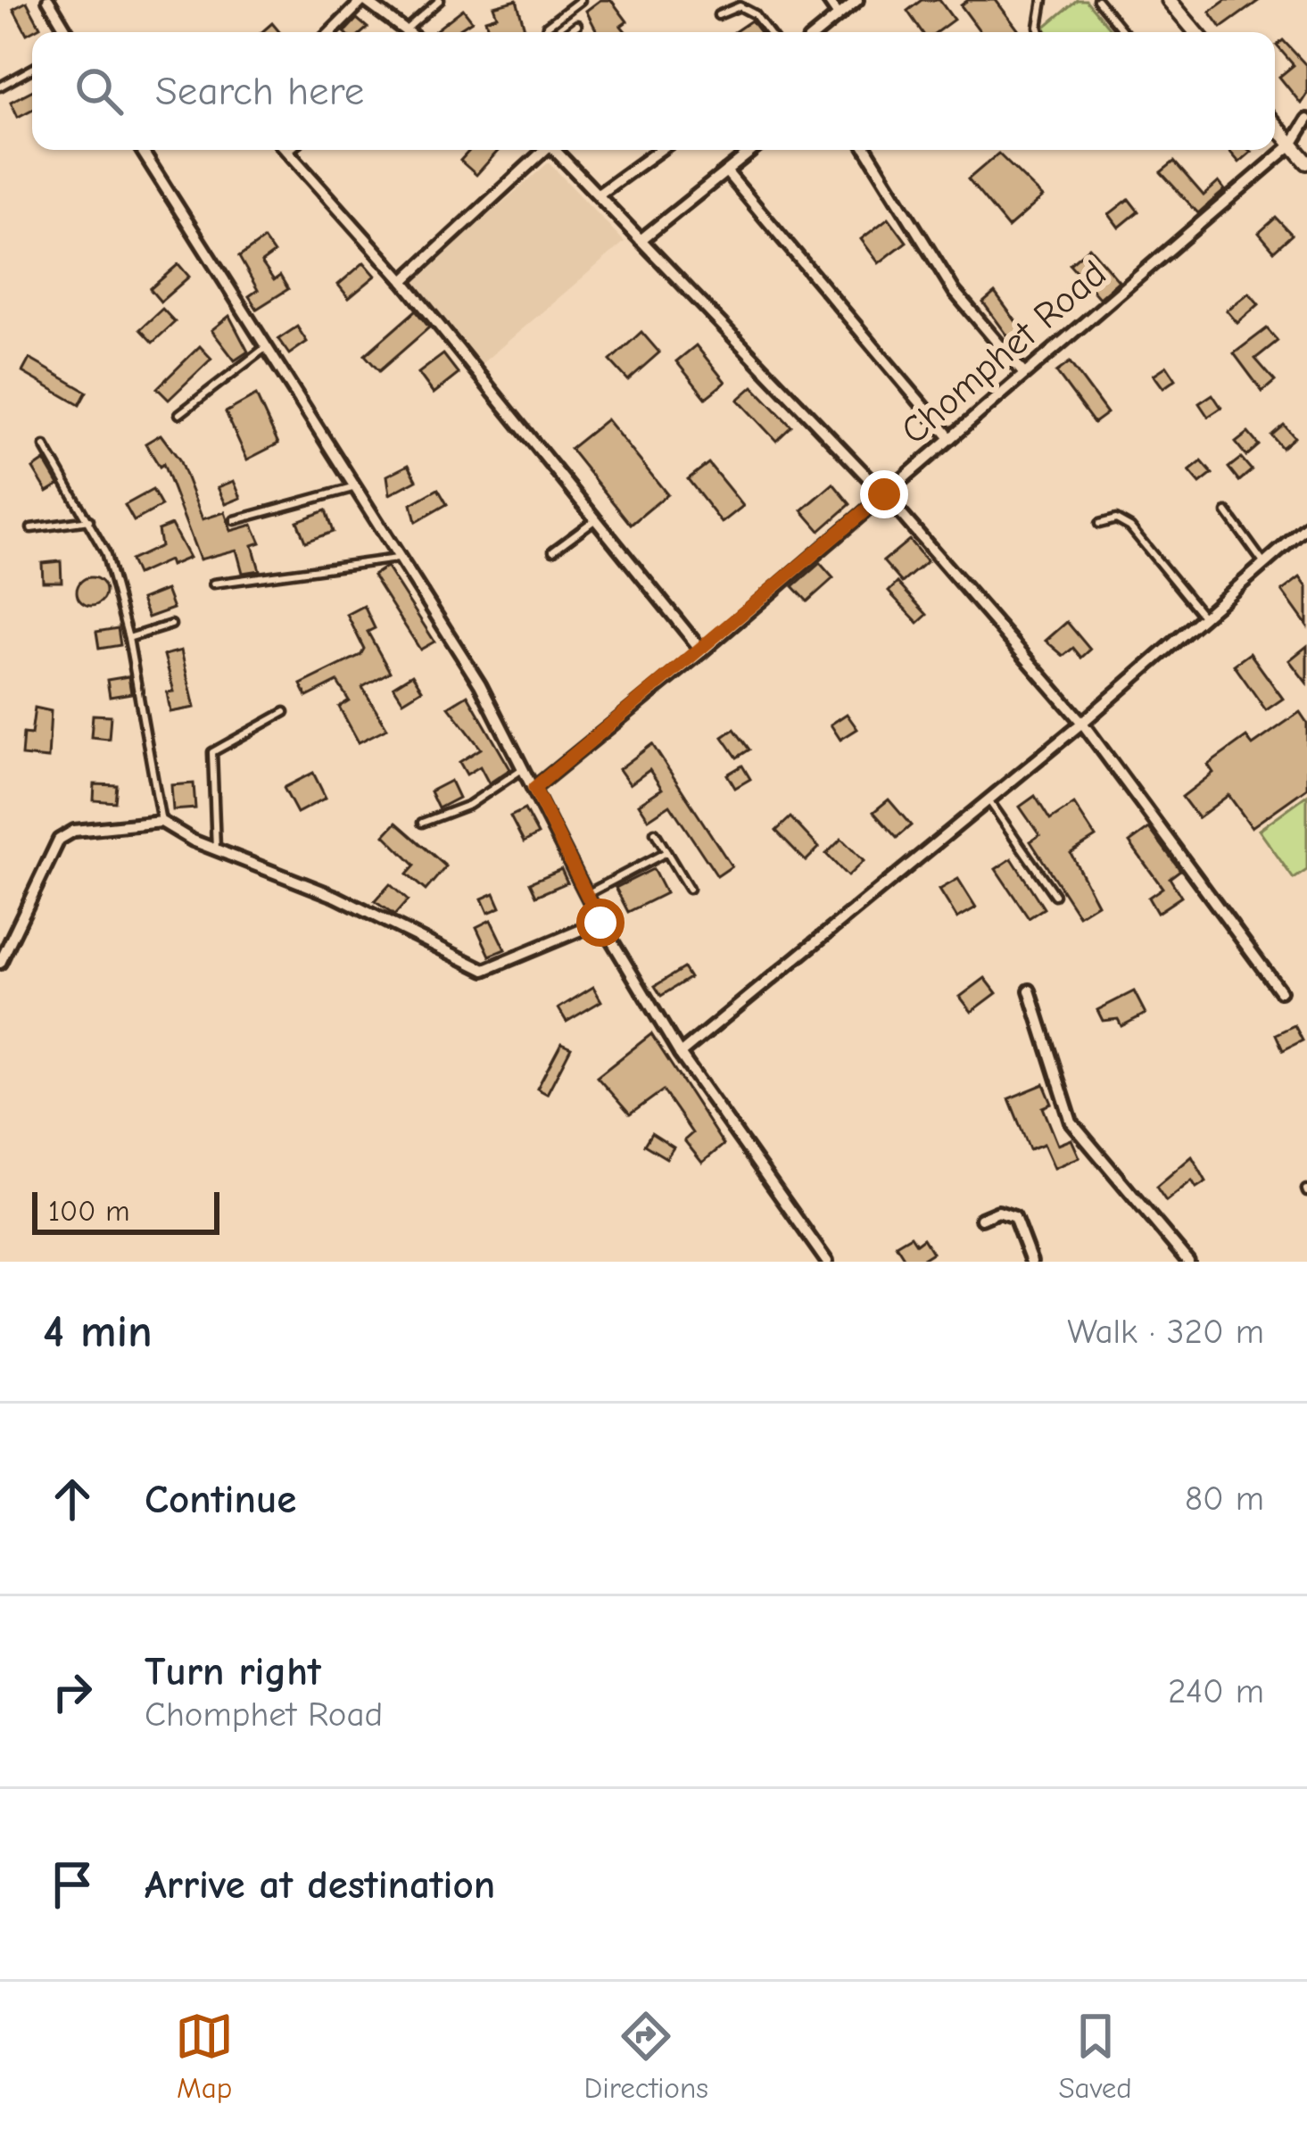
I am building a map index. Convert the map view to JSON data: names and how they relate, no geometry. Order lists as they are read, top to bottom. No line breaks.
{"streets":{"street":["Chomphet Road"]},"scale_bar":"100 m","page":{"search":"Search here","scale":"100 m","heading":["4 min","Walk · 320 m"],"list":[["Continue","80 m"],["Turn right","Chomphet Road","240 m"],"Arrive at destination"],"nav":["Map","Directions","Saved"]}}
